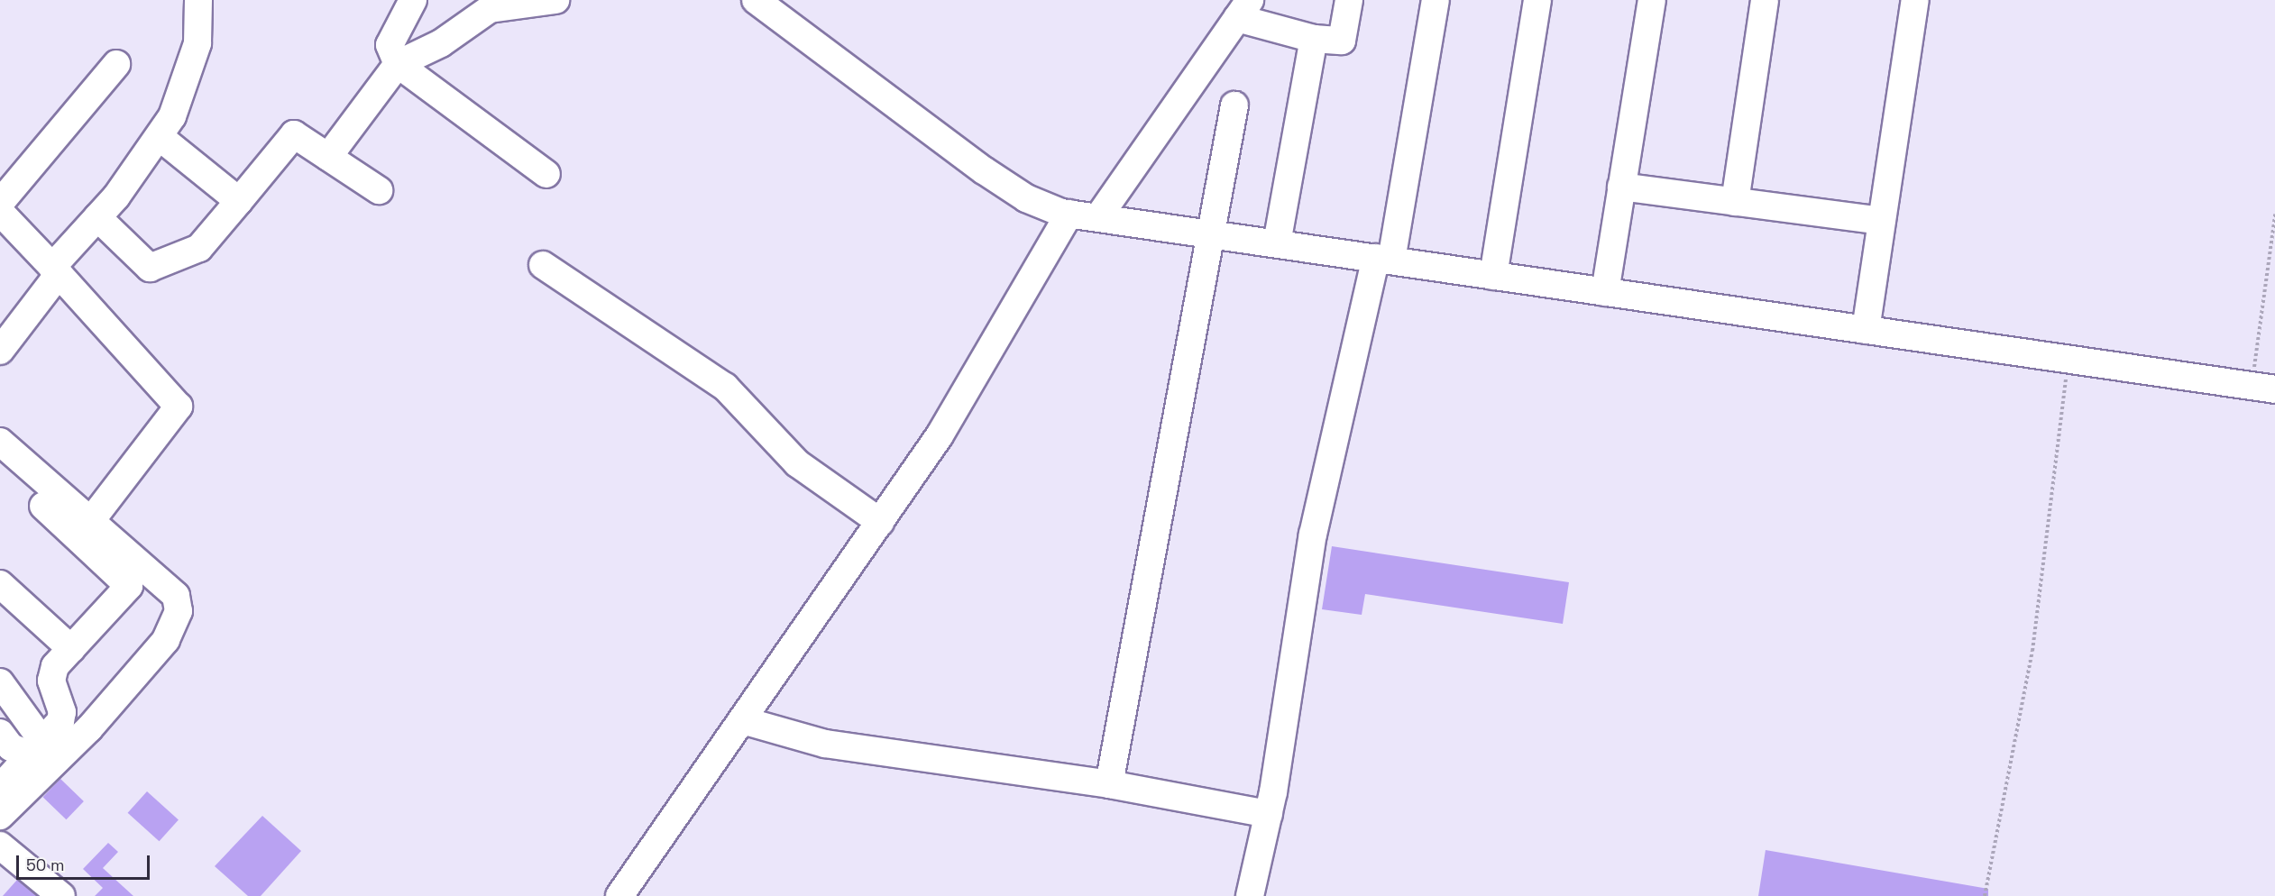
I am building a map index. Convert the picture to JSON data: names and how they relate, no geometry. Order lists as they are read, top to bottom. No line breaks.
{"scale_bar":"50 m"}
